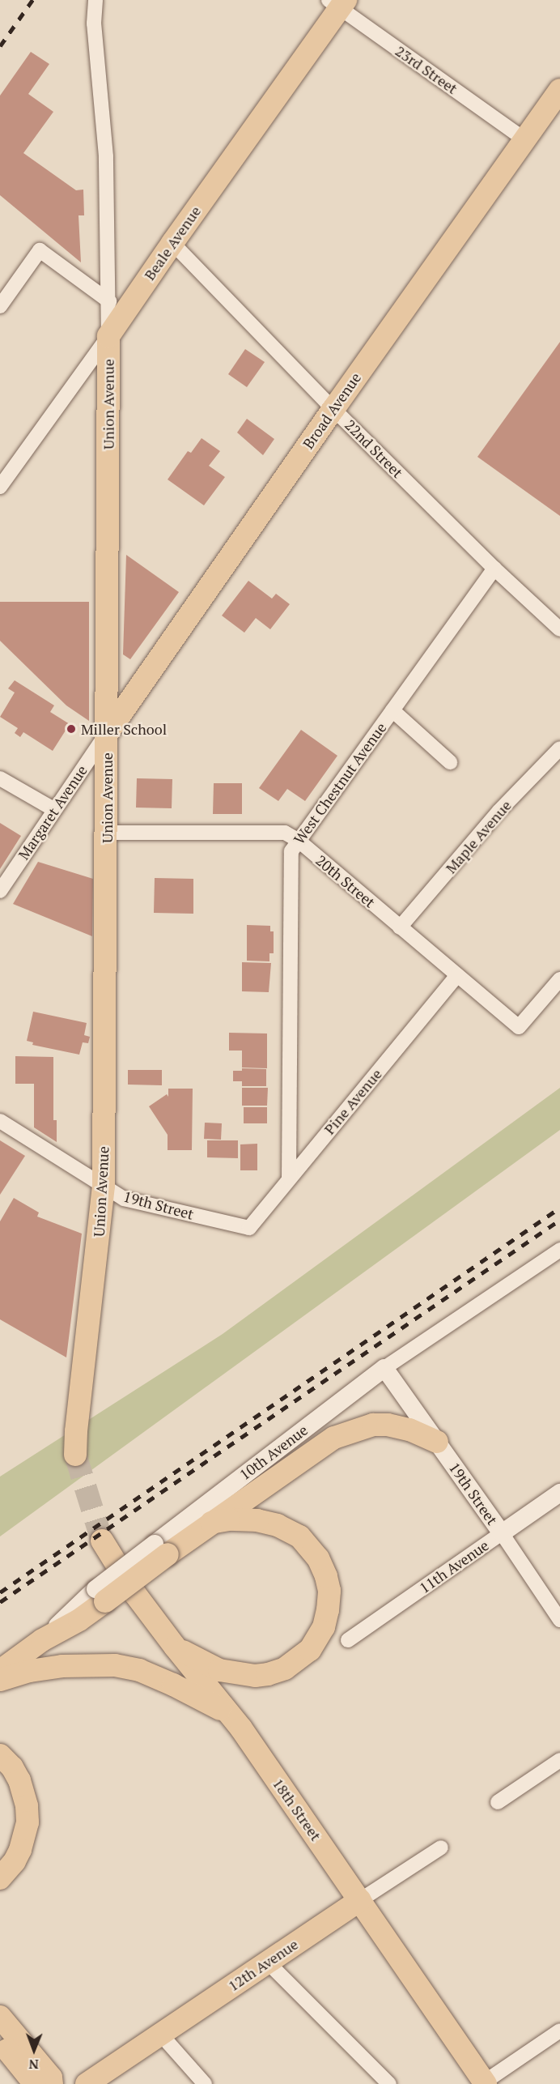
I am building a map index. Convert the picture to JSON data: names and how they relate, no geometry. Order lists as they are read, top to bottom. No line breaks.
{"streets":{"main road":["Beale Avenue","Union Avenue","Broad Avenue","18th Street","12th Avenue"],"street":["23rd Street","22nd Street","West Chestnut Avenue","Margaret Avenue","Maple Avenue","20th Street","Pine Avenue","19th Street","10th Avenue","11th Avenue"]},"crossings":[["23rd Street","Beale Avenue"],["23rd Street","Broad Avenue"],["Beale Avenue","Union Avenue"],["Beale Avenue","22nd Street"],["Union Avenue","Broad Avenue"],["Union Avenue","Margaret Avenue"],["Union Avenue","20th Street"],["Union Avenue","19th Street"],["Broad Avenue","22nd Street"],["Broad Avenue","Margaret Avenue"],["22nd Street","West Chestnut Avenue"],["West Chestnut Avenue","20th Street"],["West Chestnut Avenue","Pine Avenue"],["Maple Avenue","20th Street"],["20th Street","Pine Avenue"],["Pine Avenue","19th Street"],["19th Street","10th Avenue"],["19th Street","11th Avenue"],["18th Street","12th Avenue"]],"places":["Miller School"],"north":"bottom"}
